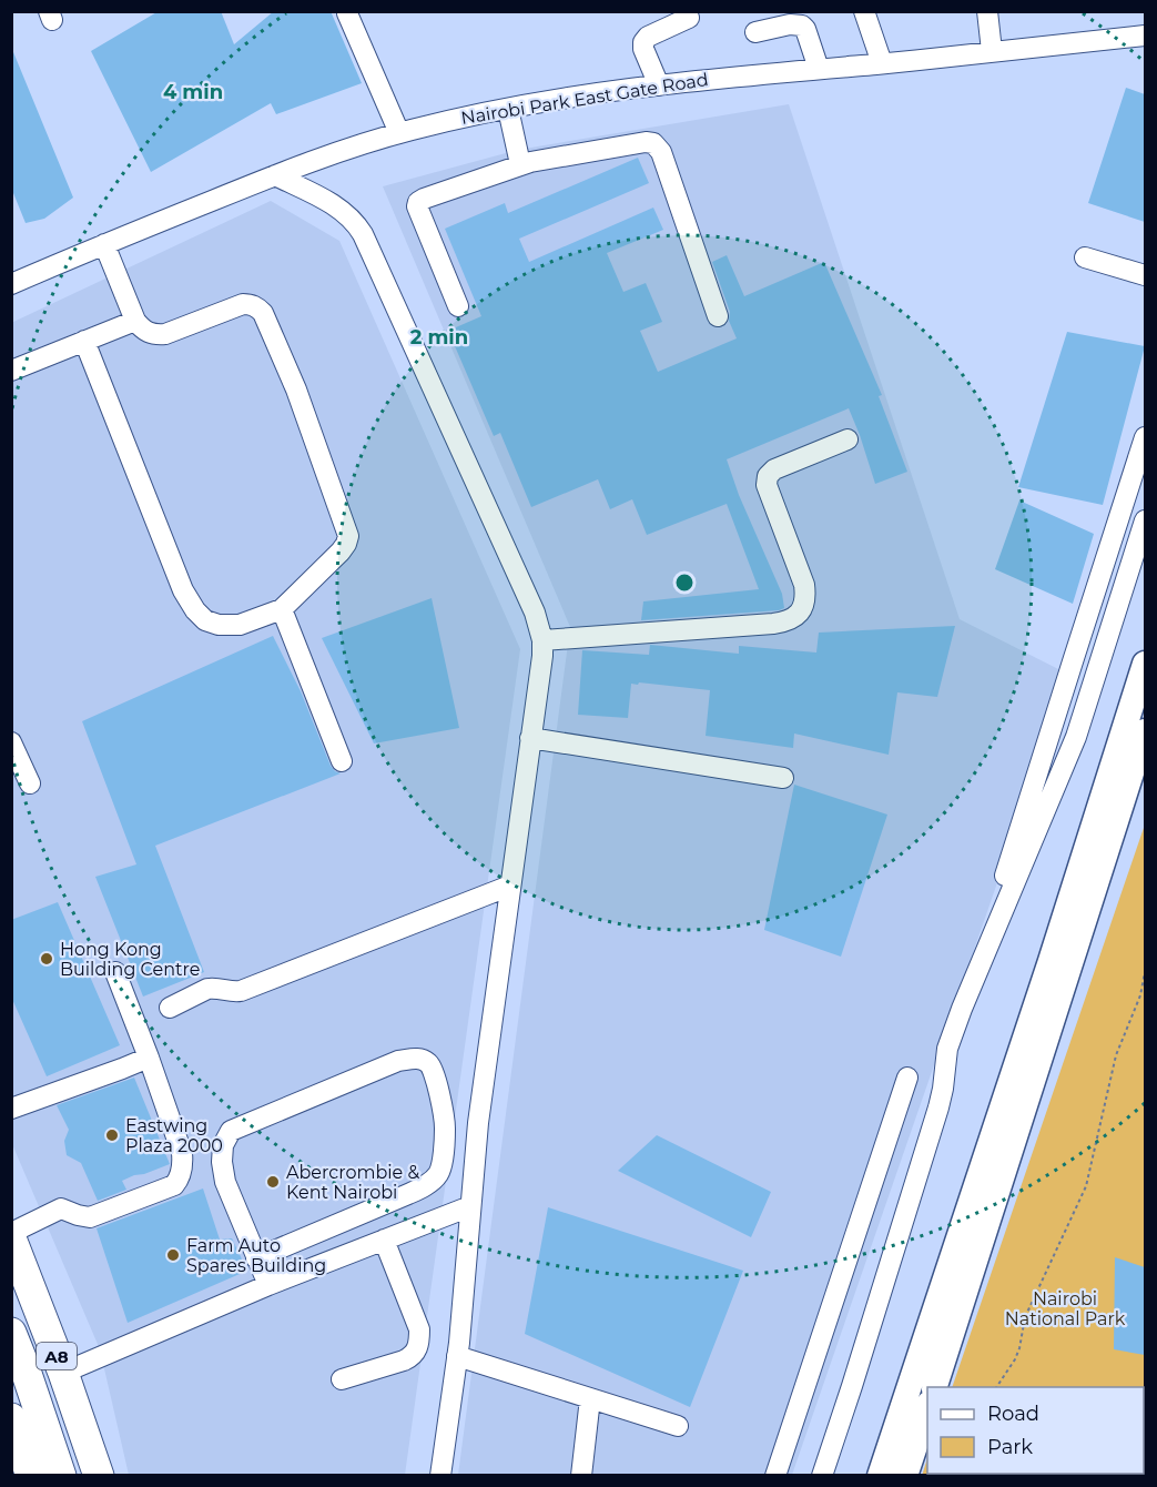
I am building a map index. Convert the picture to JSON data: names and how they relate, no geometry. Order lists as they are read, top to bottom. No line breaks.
{"streets":{"highway":["A8"],"street":["Nairobi Park East Gate Road"]},"parks":["Nairobi National Park"],"places":["Hong Kong Building Centre","Eastwing Plaza 2000","Abercrombie & Kent Nairobi","Farm Auto Spares Building"],"legend":["Road","Park"],"rings":["4 min","2 min"]}
